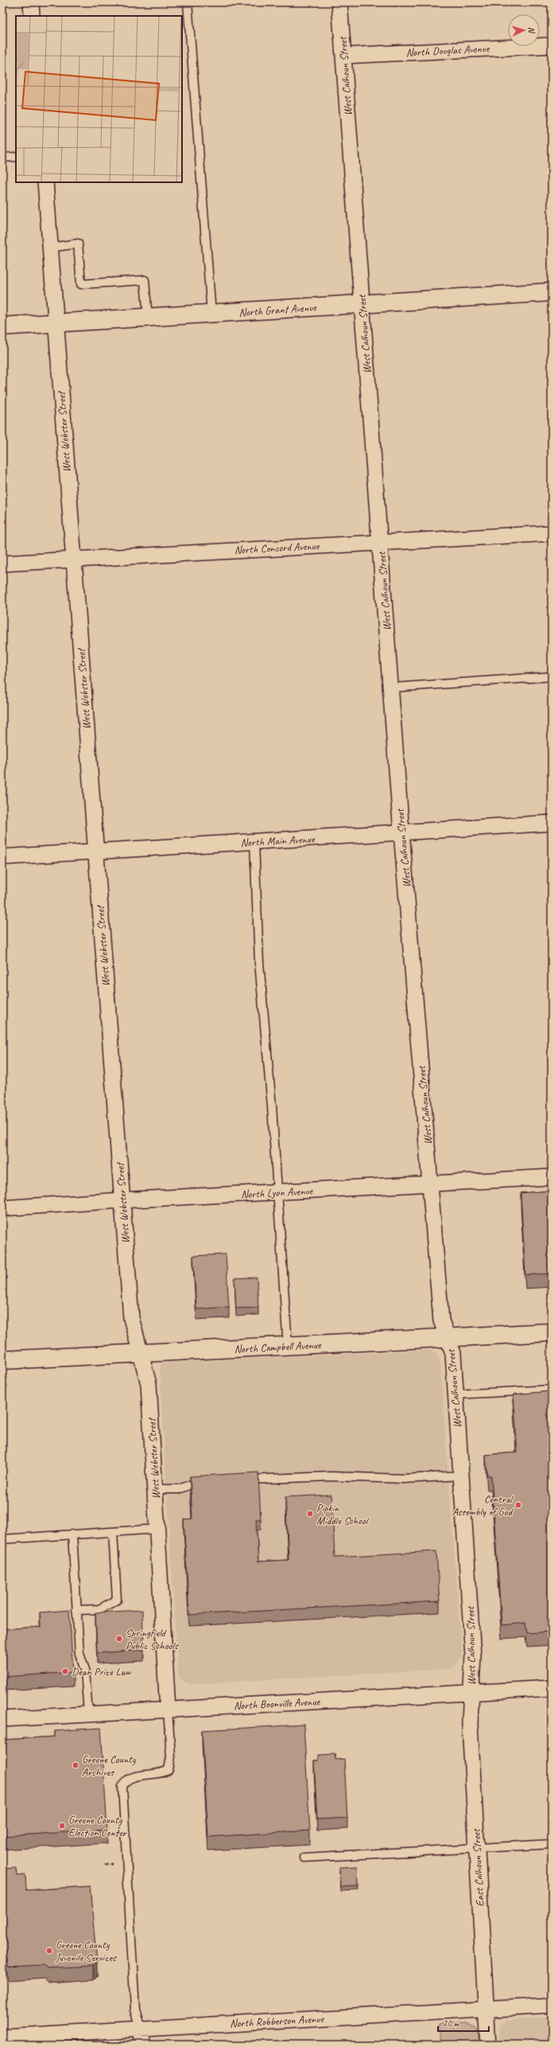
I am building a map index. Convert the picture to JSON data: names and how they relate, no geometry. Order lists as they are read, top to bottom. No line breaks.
{"streets":{"main road":["North Grant Avenue","North Campbell Avenue"],"street":["North Douglas Avenue","West Calhoun Street","West Webster Street","North Concord Avenue","North Main Avenue","North Lyon Avenue","North Boonville Avenue","East Calhoun Street","North Robberson Avenue"]},"crossings":[["North Douglas Avenue","West Calhoun Street"],["West Calhoun Street","North Grant Avenue"],["West Calhoun Street","North Concord Avenue"],["West Calhoun Street","North Main Avenue"],["West Calhoun Street","North Lyon Avenue"],["West Calhoun Street","North Campbell Avenue"],["West Calhoun Street","North Boonville Avenue"],["West Calhoun Street","East Calhoun Street"],["North Grant Avenue","West Webster Street"],["West Webster Street","North Concord Avenue"],["West Webster Street","North Main Avenue"],["West Webster Street","North Lyon Avenue"],["West Webster Street","North Campbell Avenue"],["West Webster Street","North Boonville Avenue"],["North Boonville Avenue","East Calhoun Street"],["East Calhoun Street","North Robberson Avenue"]],"places":["Central Assembly of God","Pipkin Middle School","Springfield Public Schools","Dean Price Law","Greene County Archives","Greene County Election Center","Greene County Juvenile Services"],"scale_bar":"20 m","north":"right"}
